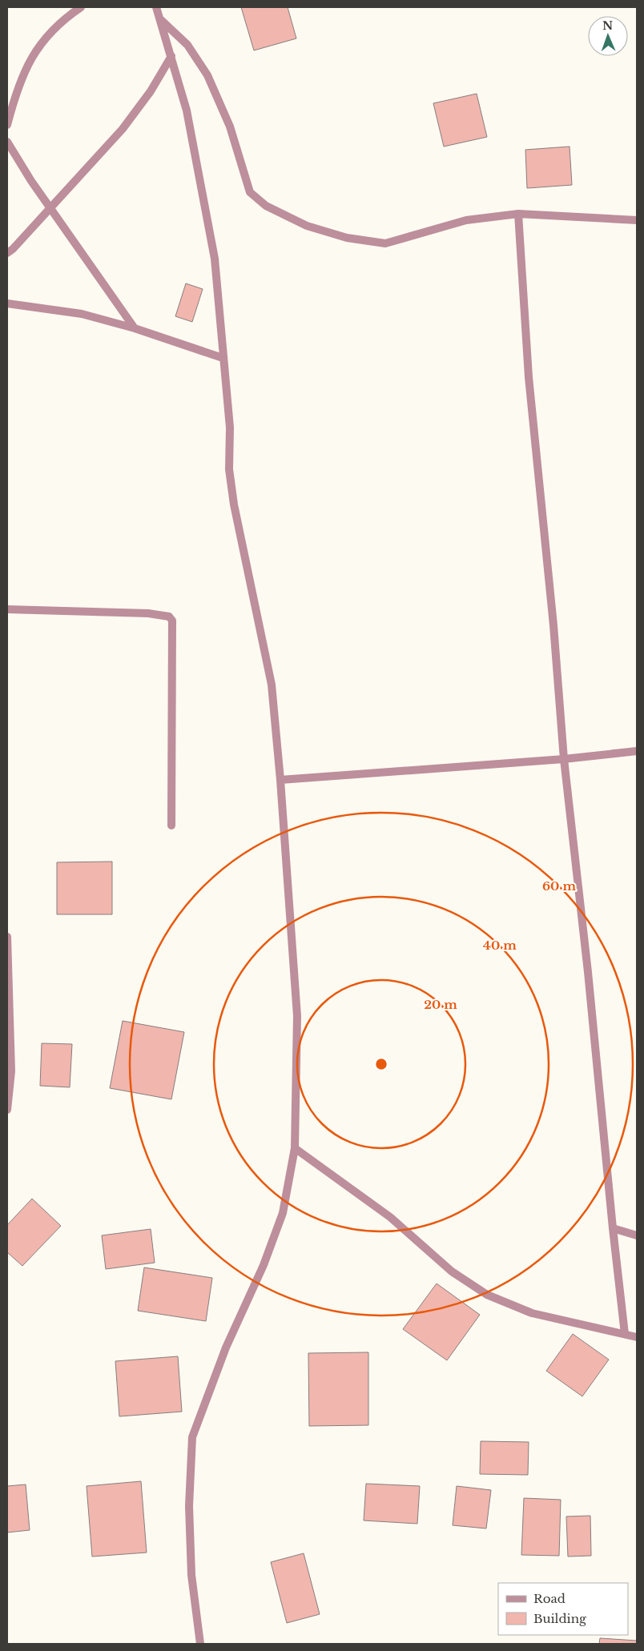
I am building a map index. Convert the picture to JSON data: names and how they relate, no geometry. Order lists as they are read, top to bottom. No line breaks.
{"legend":["Road","Building"],"north":"top","rings":["60 m","40 m","20 m"]}
